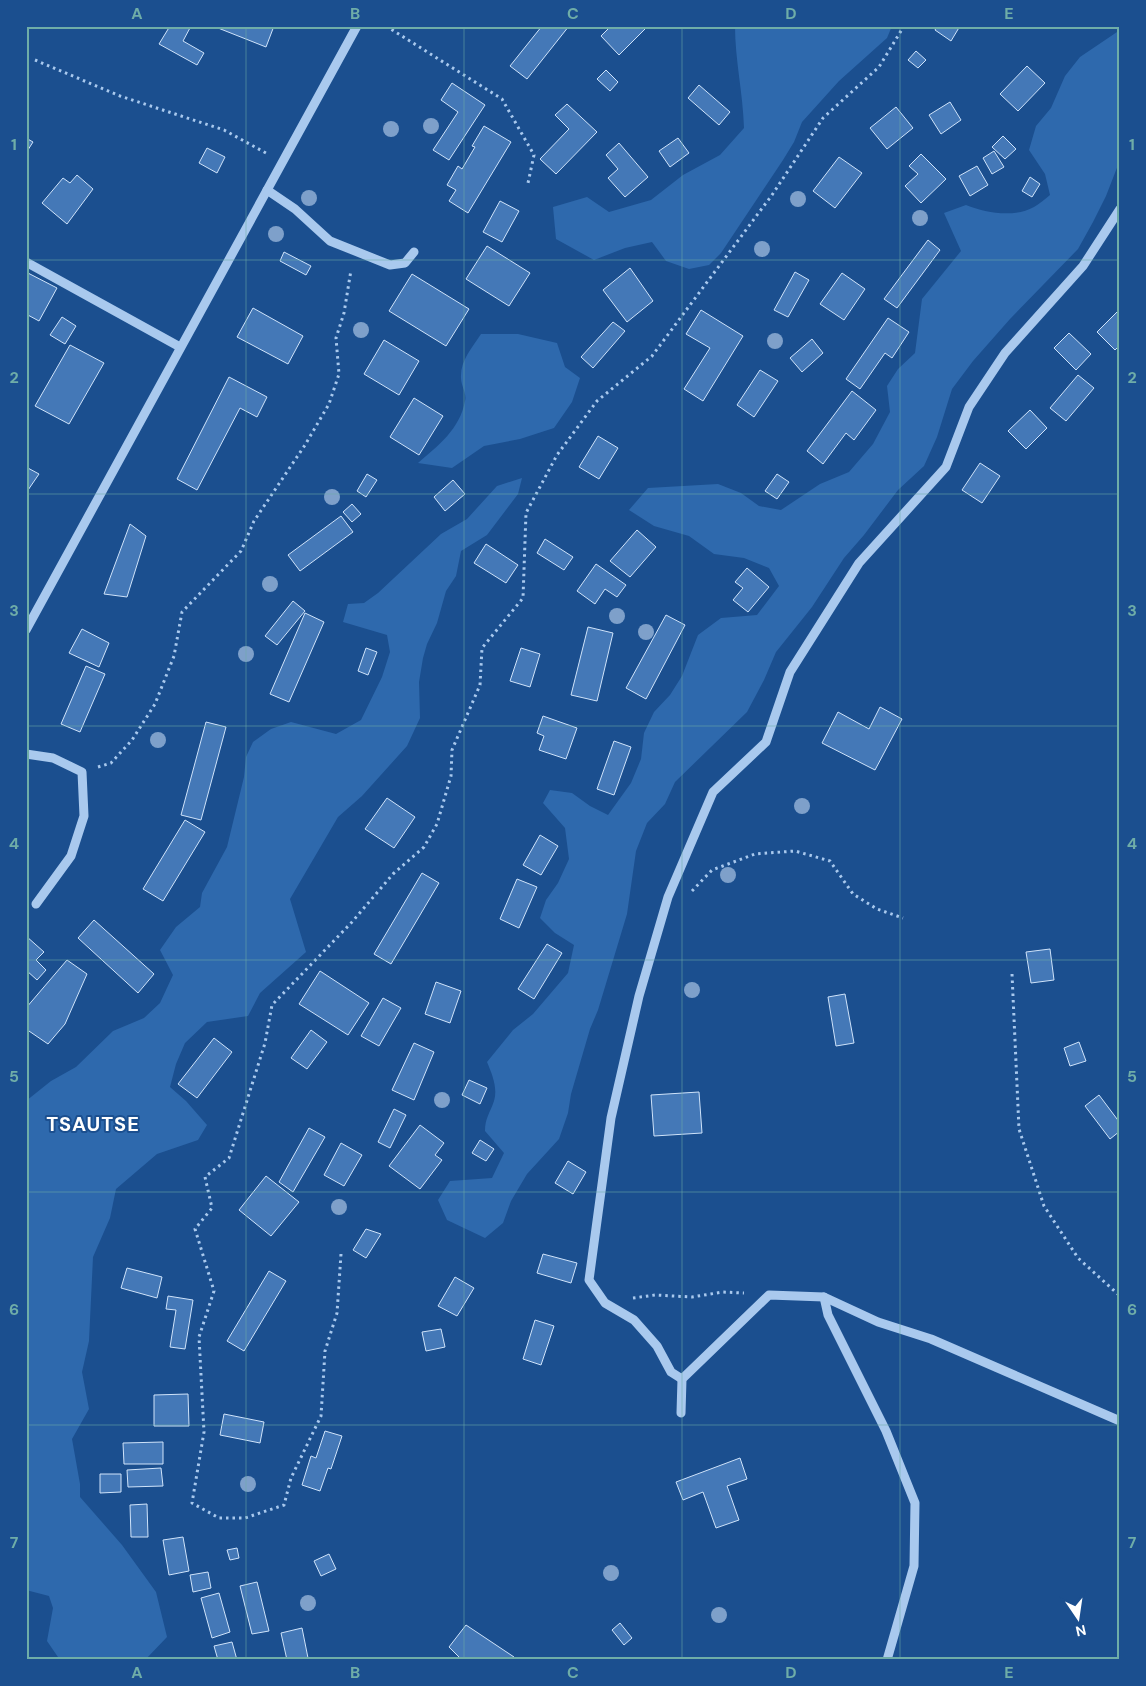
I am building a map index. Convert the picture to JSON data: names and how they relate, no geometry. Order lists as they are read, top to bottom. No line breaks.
{"districts":["TSAUTSE"],"north":"bottom","grid":{"columns":["A","B","C","D","E"],"rows":["1","2","3","4","5","6","7"]}}
